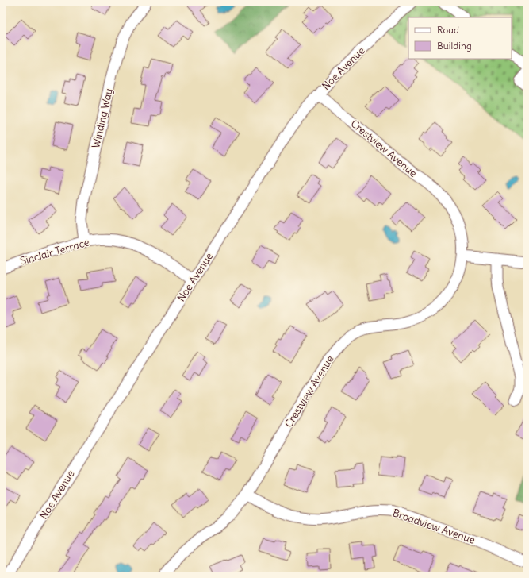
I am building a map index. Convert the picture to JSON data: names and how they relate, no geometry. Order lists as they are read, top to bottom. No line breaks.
{"streets":{"street":["Noe Avenue","Winding Way","Crestview Avenue","Sinclair Terrace","Broadview Avenue"]},"crossings":[["Noe Avenue","Crestview Avenue"],["Noe Avenue","Sinclair Terrace"],["Winding Way","Sinclair Terrace"],["Crestview Avenue","Broadview Avenue"]],"legend":["Road","Building"]}
